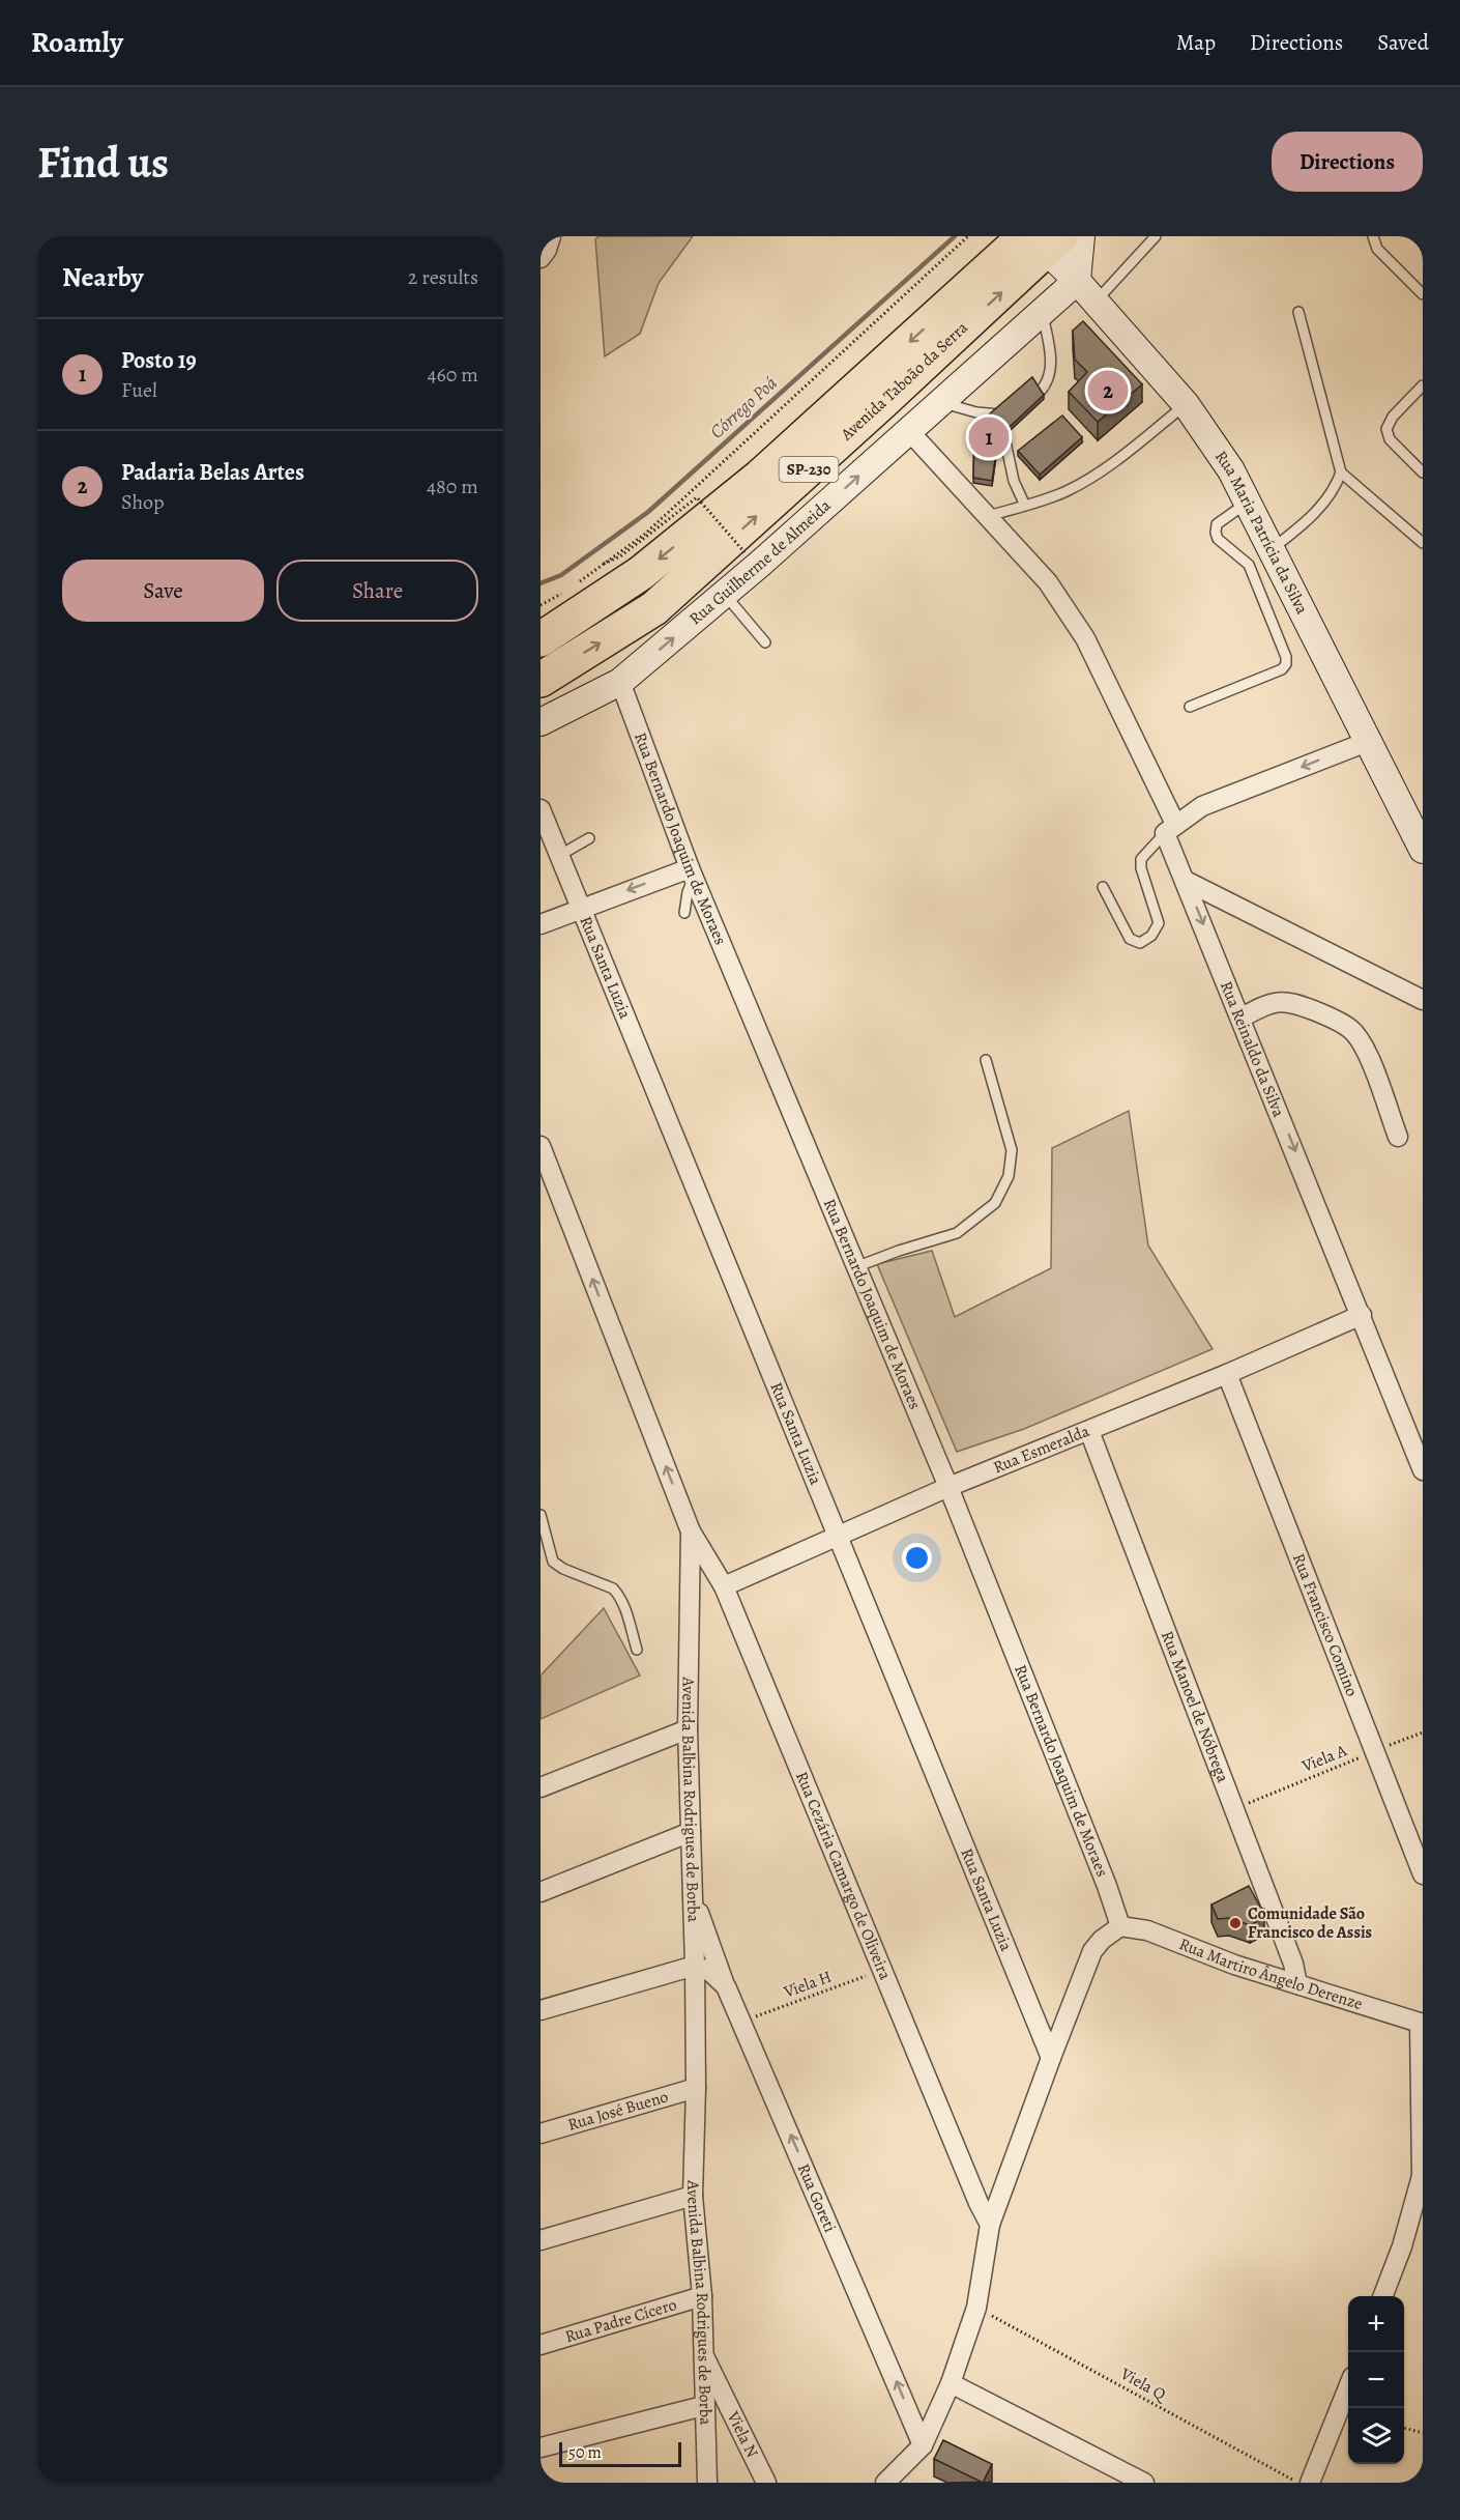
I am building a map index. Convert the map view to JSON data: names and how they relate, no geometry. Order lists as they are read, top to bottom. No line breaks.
{"streets":{"highway":["Avenida Taboão da Serra","SP-230"],"street":["Rua Maria Patrícia da Silva","Rua Guilherme de Almeida","Rua Bernardo Joaquim de Moraes","Rua Santa Luzia","Rua Reinaldo da Silva","Rua Esmeralda","Rua Francisco Comino","Rua Manoel de Nóbrega","Avenida Balbina Rodrigues de Borba","Rua Cezária Camargo de Oliveira","Rua Martiro Ângelo Derenze","Rua José Bueno","Rua Goreti","Rua Padre Cícero","Viela N"],"path":["Viela A","Viela H","Viela Q"]},"crossings":[["Avenida Taboão da Serra","Rua Maria Patrícia da Silva"],["Rua Maria Patrícia da Silva","Rua Guilherme de Almeida"],["Rua Guilherme de Almeida","Rua Bernardo Joaquim de Moraes"],["Rua Guilherme de Almeida","Rua Reinaldo da Silva"],["Rua Bernardo Joaquim de Moraes","Rua Esmeralda"],["Rua Bernardo Joaquim de Moraes","Rua Martiro Ângelo Derenze"],["Rua Santa Luzia","Rua Esmeralda"],["Rua Reinaldo da Silva","Rua Esmeralda"],["Rua Esmeralda","Rua Francisco Comino"],["Rua Esmeralda","Rua Manoel de Nóbrega"],["Rua Esmeralda","Rua Cezária Camargo de Oliveira"],["Rua Francisco Comino","Viela A"],["Rua Manoel de Nóbrega","Viela A"],["Rua Manoel de Nóbrega","Rua Martiro Ângelo Derenze"],["Avenida Balbina Rodrigues de Borba","Rua Cezária Camargo de Oliveira"],["Avenida Balbina Rodrigues de Borba","Rua José Bueno"],["Avenida Balbina Rodrigues de Borba","Rua Goreti"],["Avenida Balbina Rodrigues de Borba","Rua Padre Cícero"],["Avenida Balbina Rodrigues de Borba","Viela N"],["Rua Cezária Camargo de Oliveira","Viela H"],["Viela H","Rua Goreti"]],"one_way":["Rua Guilherme de Almeida","Rua Reinaldo da Silva","Rua Goreti"],"water":["Córrego Poá"],"places":["Comunidade São Francisco de Assis"],"scale_bar":"50 m","page":{"header":"Roamly","nav":["Map","Directions","Saved"],"buttons":["Directions",["Save","Share"]],"title":"Find us","heading":["Nearby","2 results"],"list":[{"mark":"1","name":"Posto 19","note":"Fuel","value":"460 m"},{"mark":"2","name":"Padaria Belas Artes","note":"Shop","value":"480 m"}],"pins":["2","1"],"map_buttons":["+","−"],"scale":"50 m"}}
